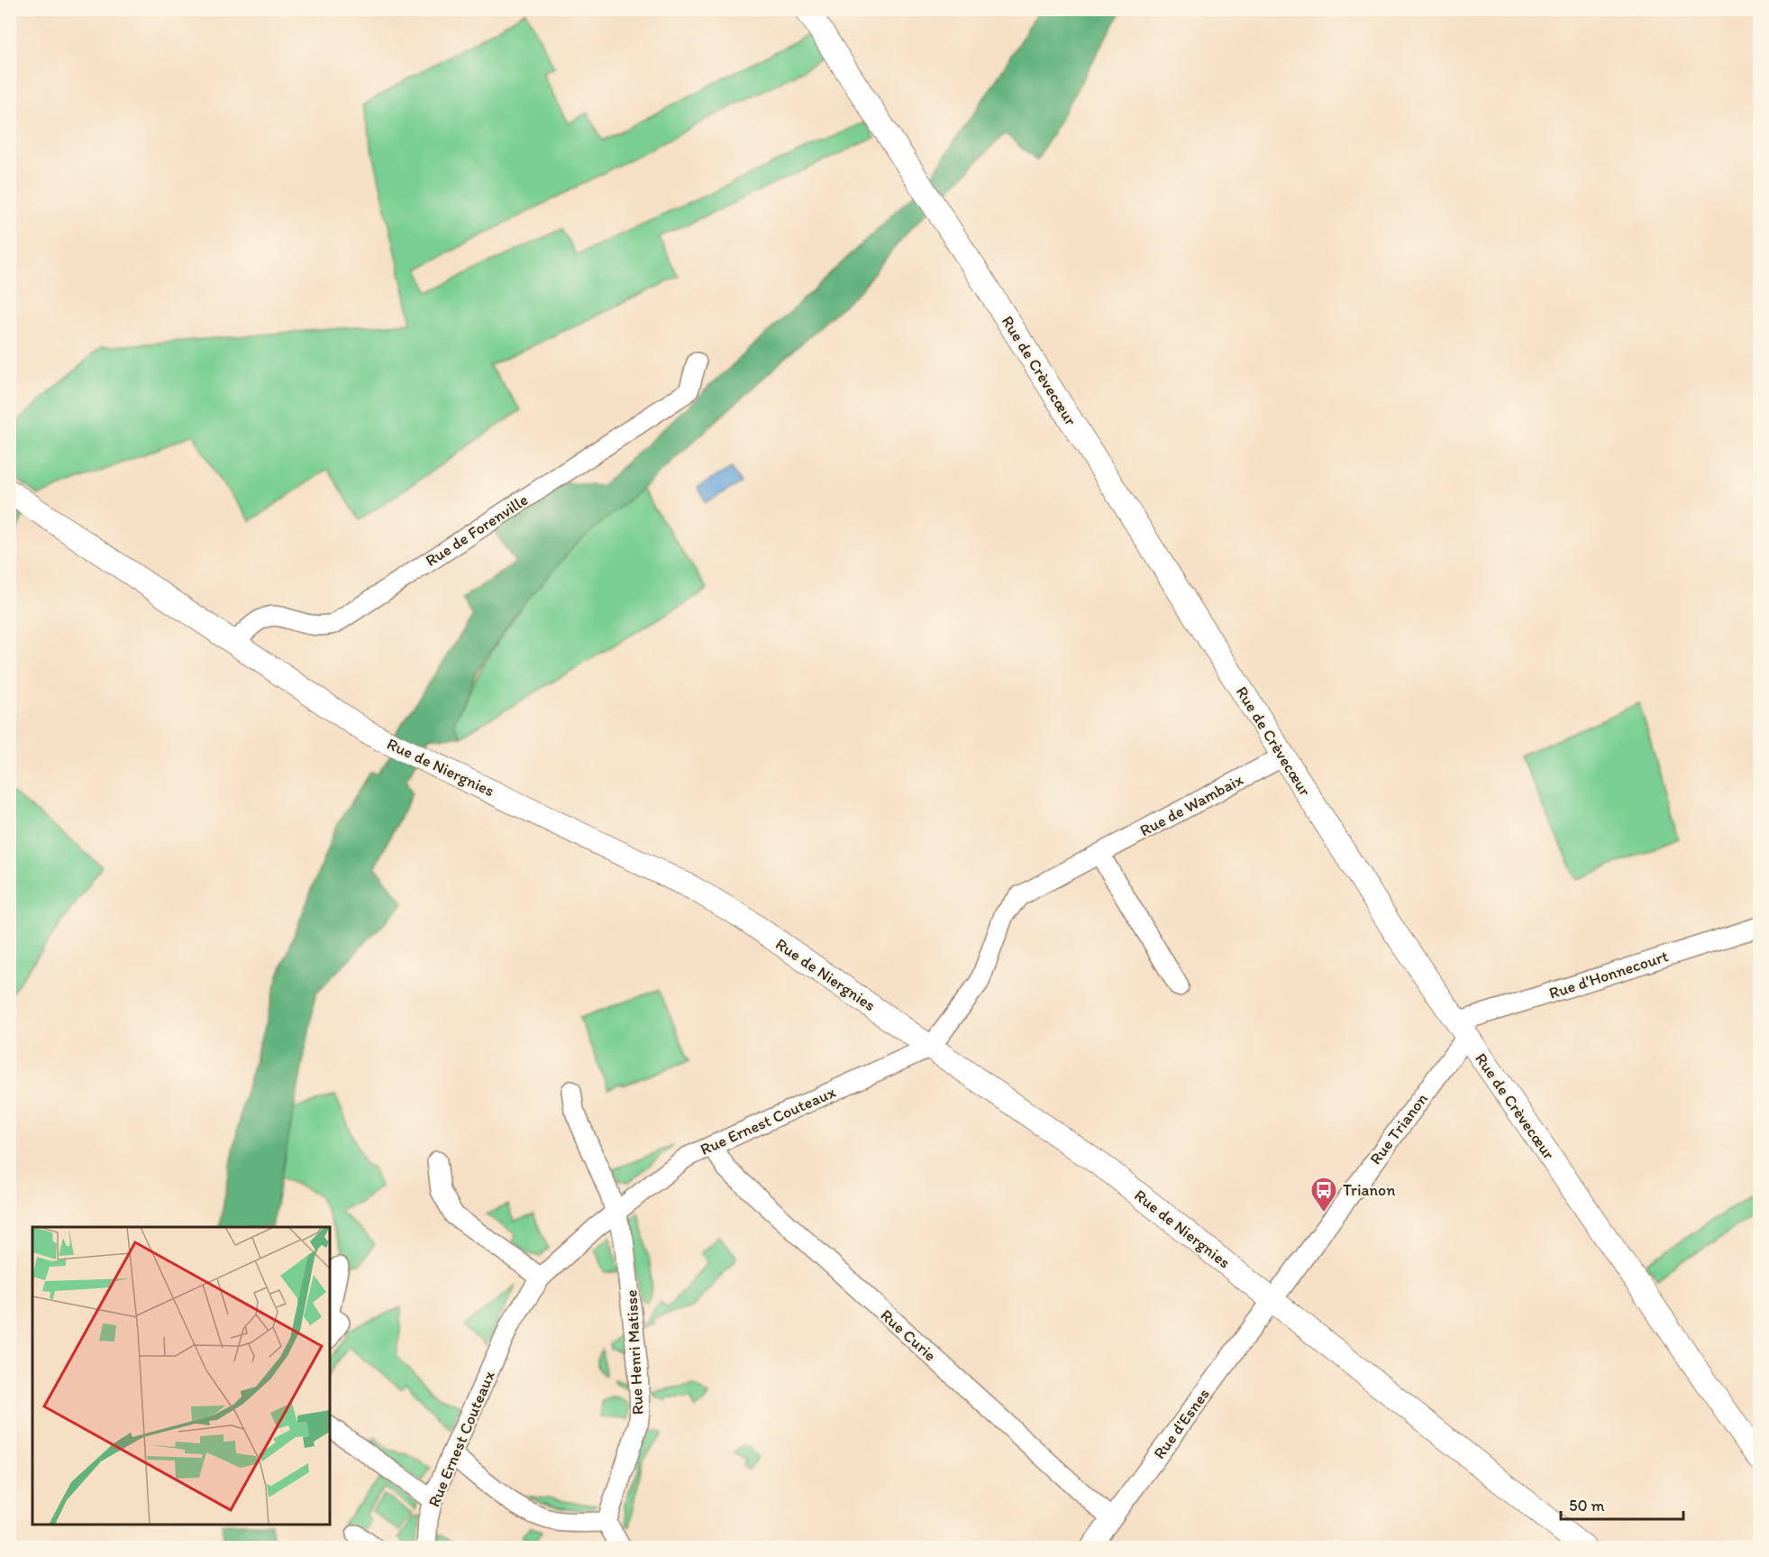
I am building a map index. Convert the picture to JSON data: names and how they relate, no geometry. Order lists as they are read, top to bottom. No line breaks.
{"streets":{"street":["Rue de Crèvecœur","Rue de Forenville","Rue de Niergnies","Rue de Wambaix","Rue d'Honnecourt","Rue Ernest Couteaux","Rue Trianon","Rue Curie","Rue Henri Matisse","Rue d'Esnes"]},"crossings":[["Rue de Crèvecœur","Rue de Wambaix"],["Rue de Crèvecœur","Rue d'Honnecourt"],["Rue de Crèvecœur","Rue Trianon"],["Rue de Forenville","Rue de Niergnies"],["Rue de Niergnies","Rue de Wambaix"],["Rue de Niergnies","Rue Ernest Couteaux"],["Rue de Niergnies","Rue Trianon"],["Rue de Niergnies","Rue d'Esnes"],["Rue de Wambaix","Rue Ernest Couteaux"],["Rue d'Honnecourt","Rue Trianon"],["Rue Ernest Couteaux","Rue Curie"],["Rue Ernest Couteaux","Rue Henri Matisse"],["Rue Trianon","Rue d'Esnes"],["Rue Curie","Rue d'Esnes"]],"places":{"bus stop":["Trianon"]},"scale_bar":"50 m"}
